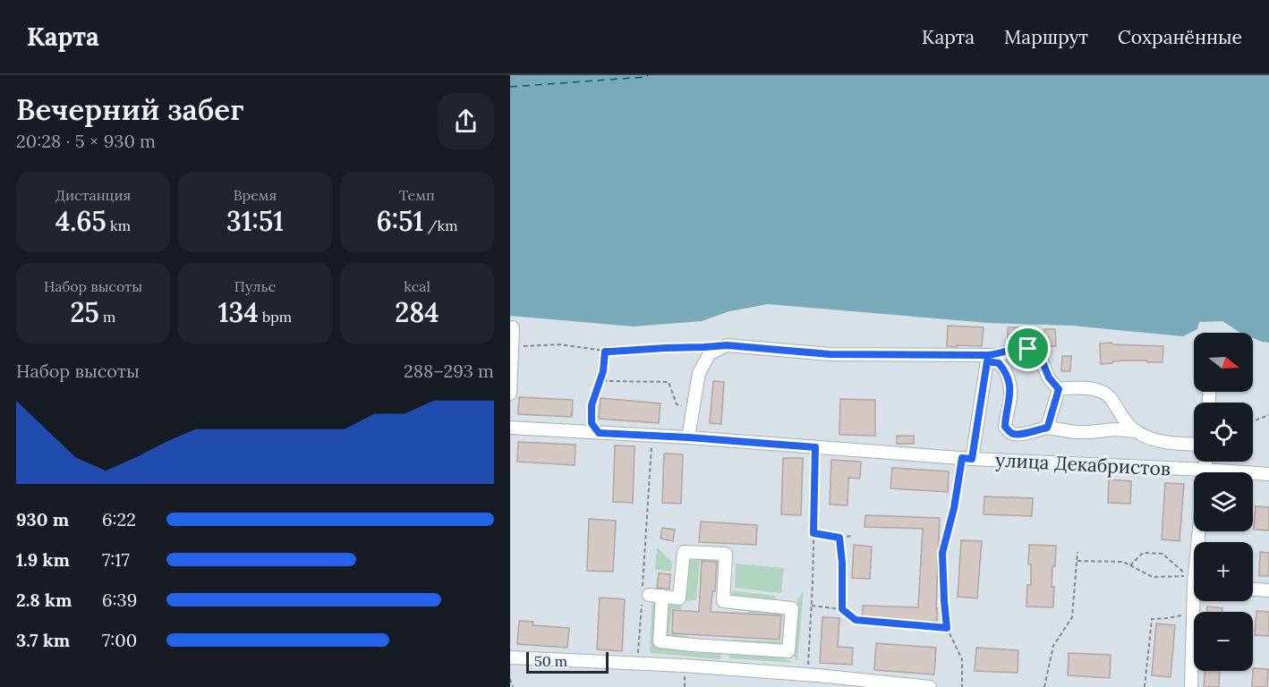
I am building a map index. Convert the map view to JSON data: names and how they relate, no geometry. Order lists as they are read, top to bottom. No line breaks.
{"streets":{"street":["улица Декабристов"]},"scale_bar":"50 m","north":"right","page":{"header":"Карта","nav":["Карта","Маршрут","Сохранённые"],"heading":["Вечерний забег","20:28 · 5 × 930 m"],"stats":[["Дистанция","4.65 km"],["Время","31:51"],["Темп","6:51 /km"],["Набор высоты","25 m"],["Пульс","134 bpm"],["kcal","284"]],"map_buttons":["+","−"],"chart":["Набор высоты","288–293 m"],"list":[{"name":"930 m","note":"6:22"},{"name":"1.9 km","note":"7:17"},{"name":"2.8 km","note":"6:39"},{"name":"3.7 km","note":"7:00"}],"scale":"50 m"}}
